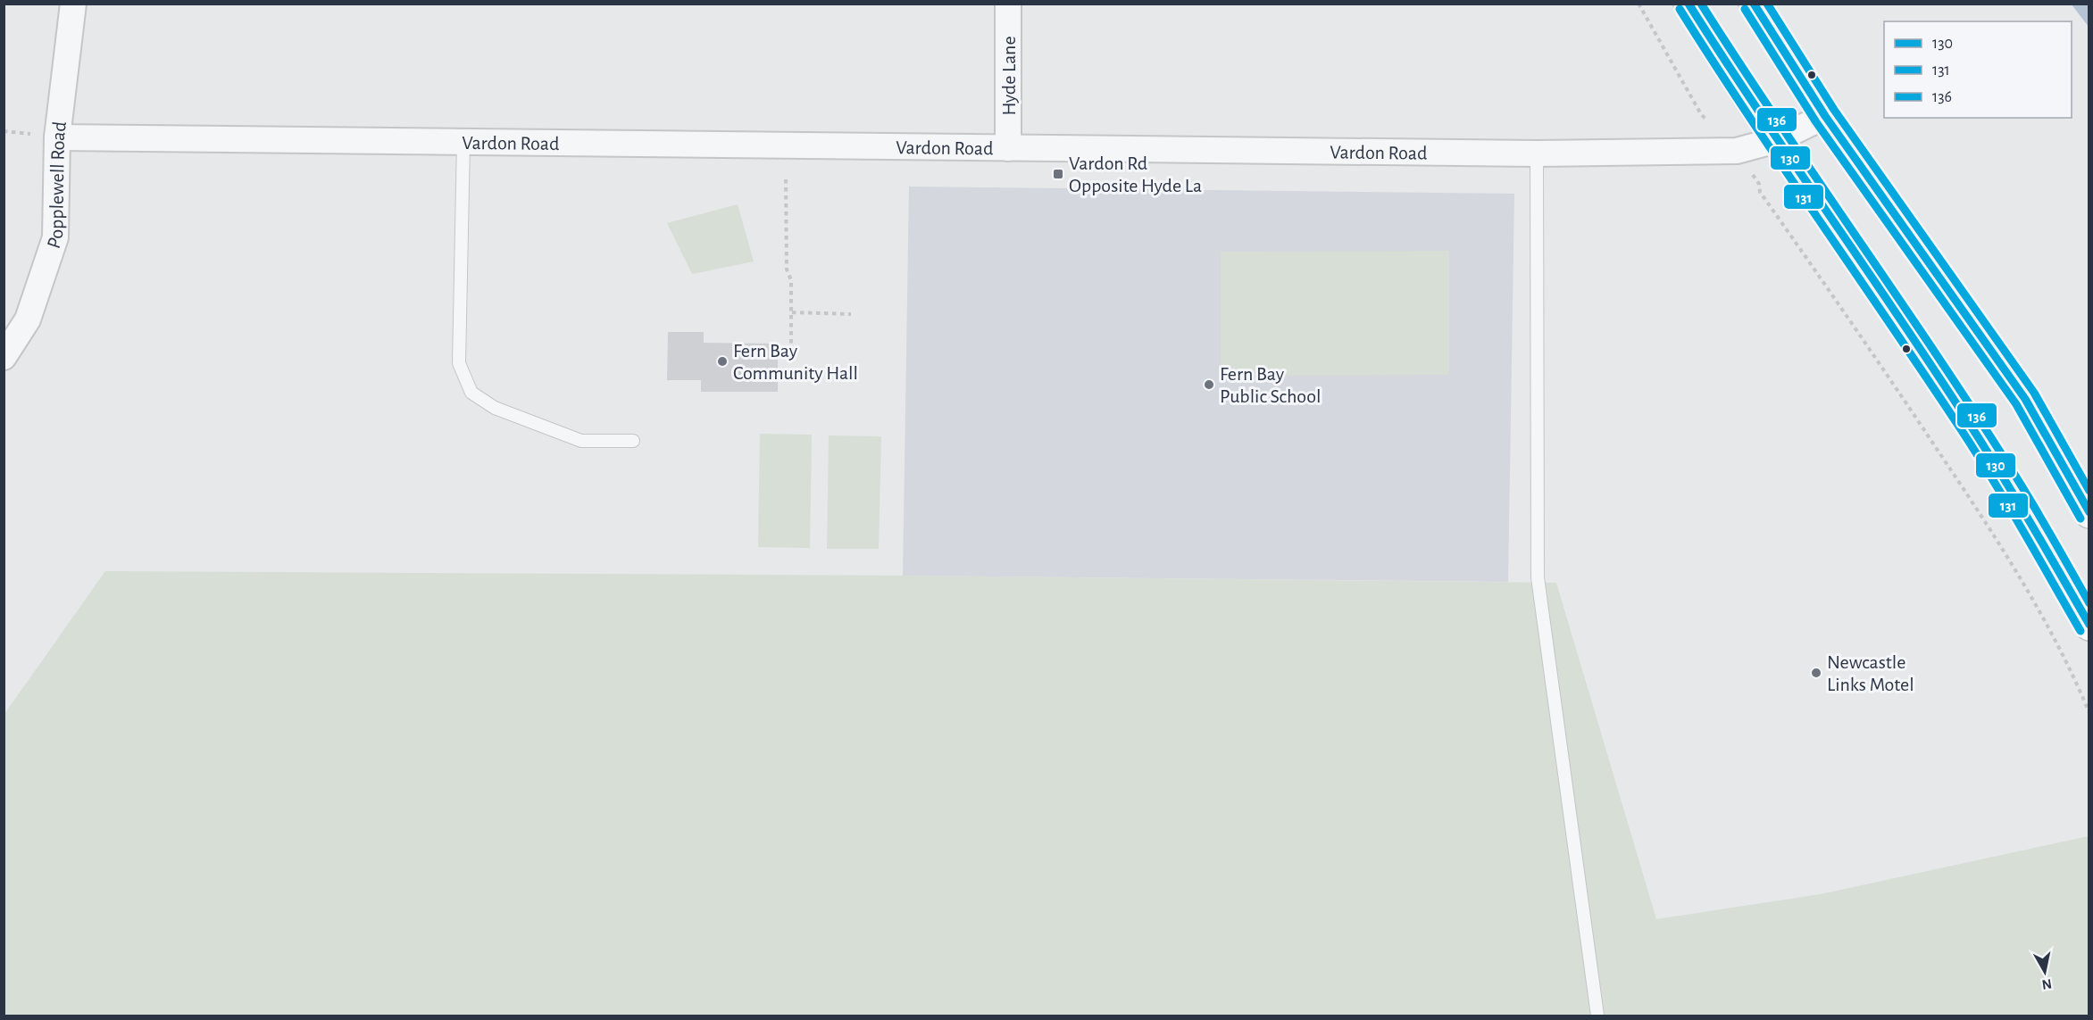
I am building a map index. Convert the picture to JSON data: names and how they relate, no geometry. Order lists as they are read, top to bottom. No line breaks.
{"streets":{"street":["Hyde Lane","Vardon Road","Popplewell Road"]},"crossings":[["Hyde Lane","Vardon Road"],["Vardon Road","Popplewell Road"]],"places":{"transit":["Vardon Rd Opposite Hyde La"],"other":["Fern Bay Community Hall","Fern Bay Public School","Newcastle Links Motel"]},"lines":["transit line 130","transit line 136","transit line 131"],"legend":["130","131","136"],"north":"bottom"}
